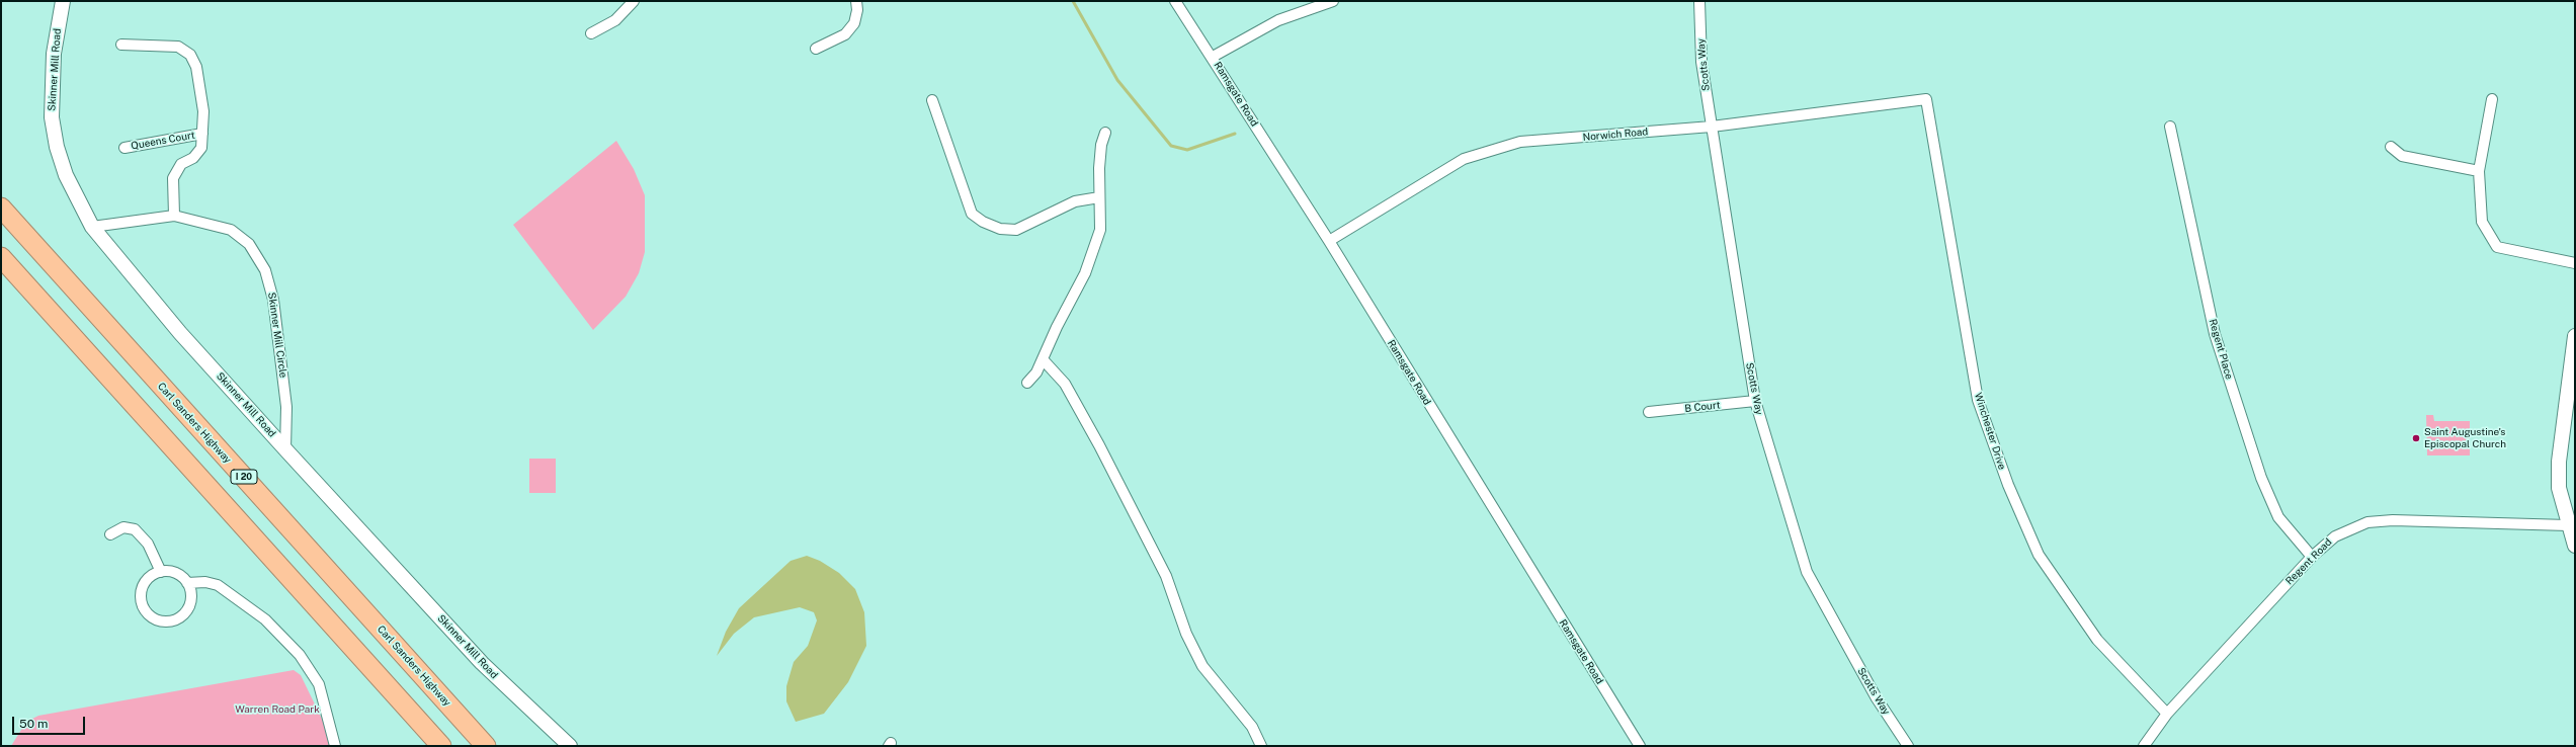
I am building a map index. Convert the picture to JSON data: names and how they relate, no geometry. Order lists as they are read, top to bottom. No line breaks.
{"streets":{"highway":["Carl Sanders Highway","I 20"],"street":["Scotts Way","Skinner Mill Road","Ramsgate Road","Norwich Road","Queens Court","Skinner Mill Circle","Regent Place","B Court","Winchester Drive","Regent Road"]},"crossings":[["Scotts Way","Norwich Road"],["Scotts Way","B Court"],["Skinner Mill Road","Skinner Mill Circle"],["Ramsgate Road","Norwich Road"],["Norwich Road","Winchester Drive"],["Regent Place","Regent Road"],["Winchester Drive","Regent Road"]],"parks":["Warren Road Park"],"places":["Saint Augustine's Episcopal Church"],"scale_bar":"50 m"}
